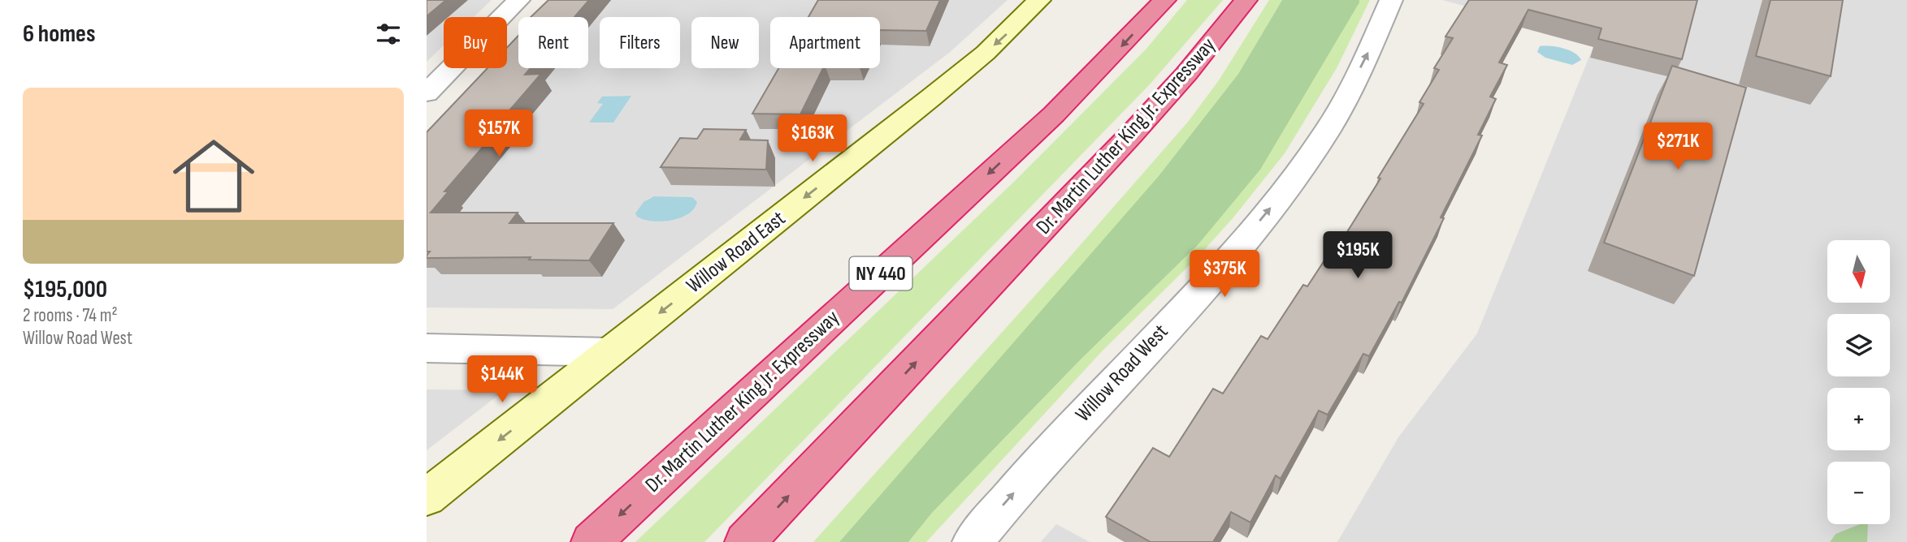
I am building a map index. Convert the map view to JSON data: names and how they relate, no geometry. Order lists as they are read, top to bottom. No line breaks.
{"streets":{"highway":["Dr. Martin Luther King Jr. Expressway","NY 440"],"main road":["Willow Road East"],"street":["Willow Road West"]},"one_way":["Willow Road East","Willow Road West"],"north":"bottom","page":{"heading":"6 homes","chip":["Buy","Rent","Filters","New","Apartment"],"list":[{"name":"$195,000","note":"2 rooms · 74 m² · Willow Road West"}],"price":["$157K","$163K","$271K","$195K","$375K","$144K"],"map_buttons":["+","−"]}}
